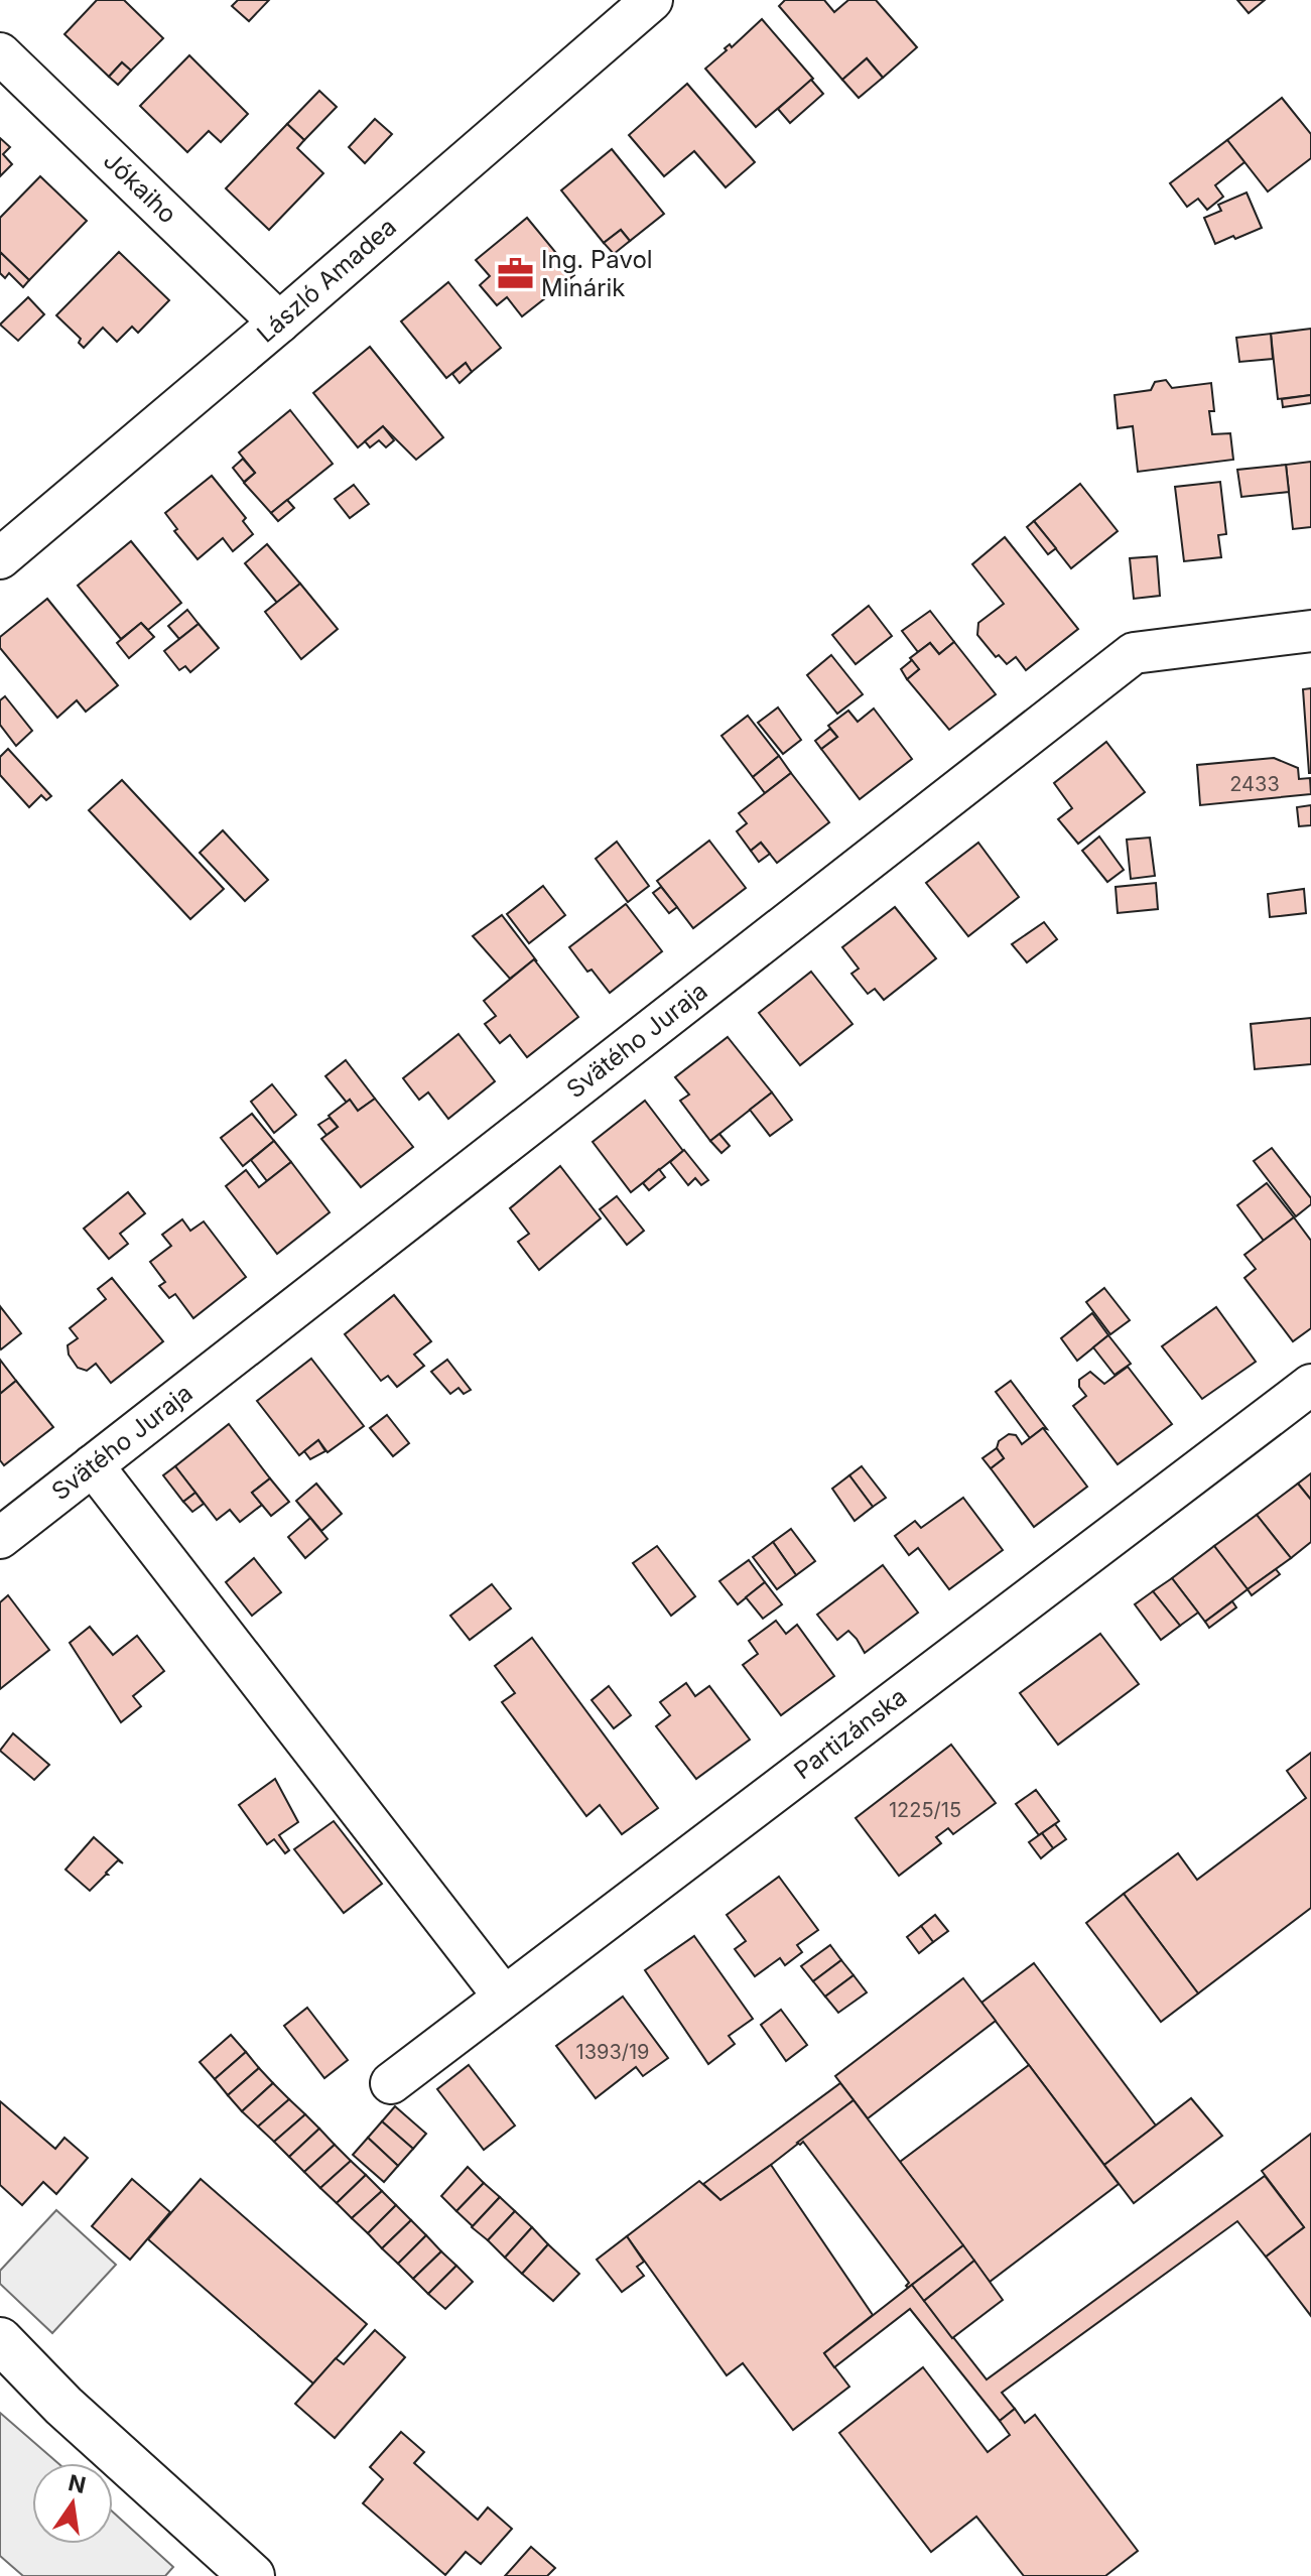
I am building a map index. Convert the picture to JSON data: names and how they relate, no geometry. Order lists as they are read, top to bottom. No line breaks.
{"streets":{"street":["Jókaiho","László Amadea","Svätého Juraja","Partizánska"]},"crossings":[["Jókaiho","László Amadea"]],"places":{"office":["Ing. Pavol Minárik"]},"house_numbers":["2433","1225/15","1393/19"],"north":"top"}
